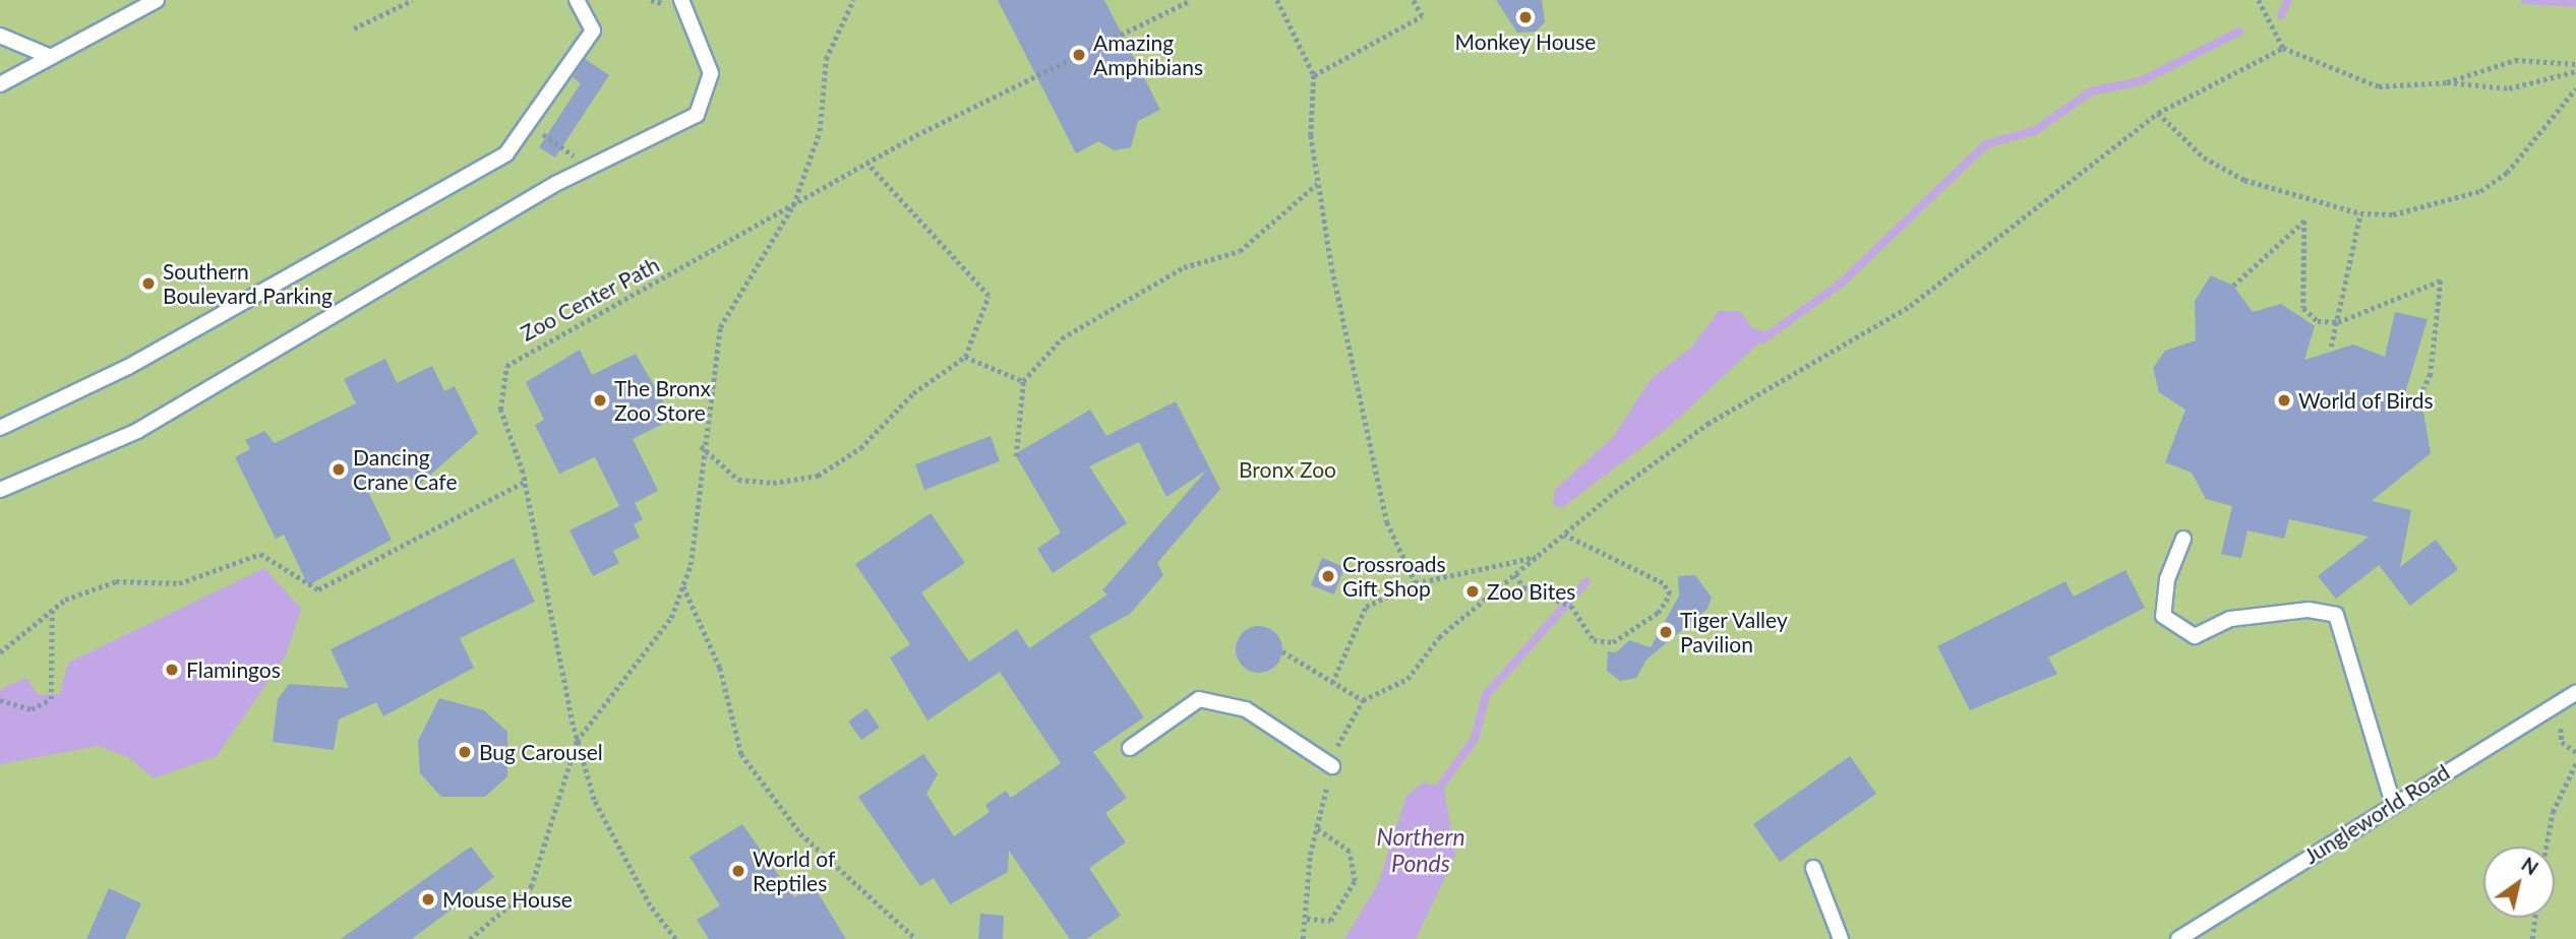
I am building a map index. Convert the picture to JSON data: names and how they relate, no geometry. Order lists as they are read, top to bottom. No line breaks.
{"streets":{"lane":["Jungleworld Road"],"path":["Zoo Center Path"]},"water":["Northern Ponds"],"parks":["Bronx Zoo"],"places":["Monkey House","Amazing Amphibians","Southern Boulevard Parking","The Bronx Zoo Store","World of Birds","Dancing Crane Cafe","Crossroads Gift Shop","Zoo Bites","Tiger Valley Pavilion","Flamingos","Bug Carousel","World of Reptiles","Mouse House"],"north":"top right"}
